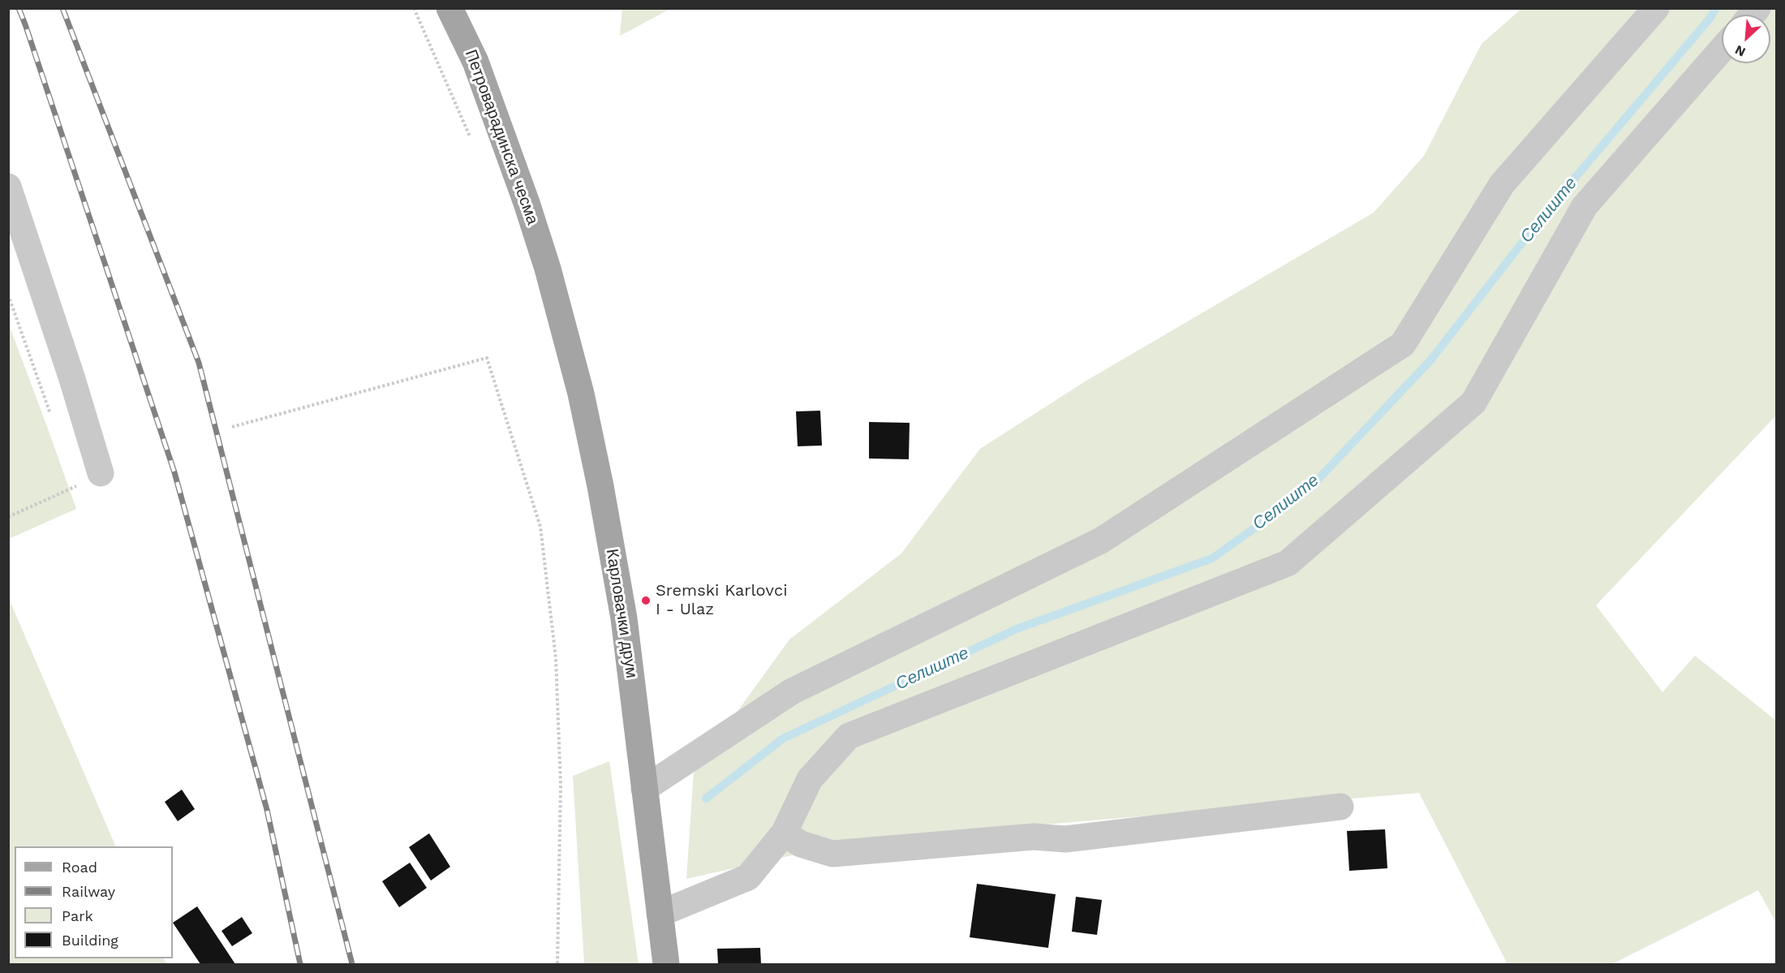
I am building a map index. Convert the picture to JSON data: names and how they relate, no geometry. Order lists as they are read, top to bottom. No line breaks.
{"streets":{"main road":["Петроварадинска чесма","Карловачки друм"]},"crossings":[["Петроварадинска чесма","Карловачки друм"]],"water":["Селиште"],"places":["Sremski Karlovci I - Ulaz"],"legend":["Road","Railway","Park","Building"],"north":"bottom left"}
